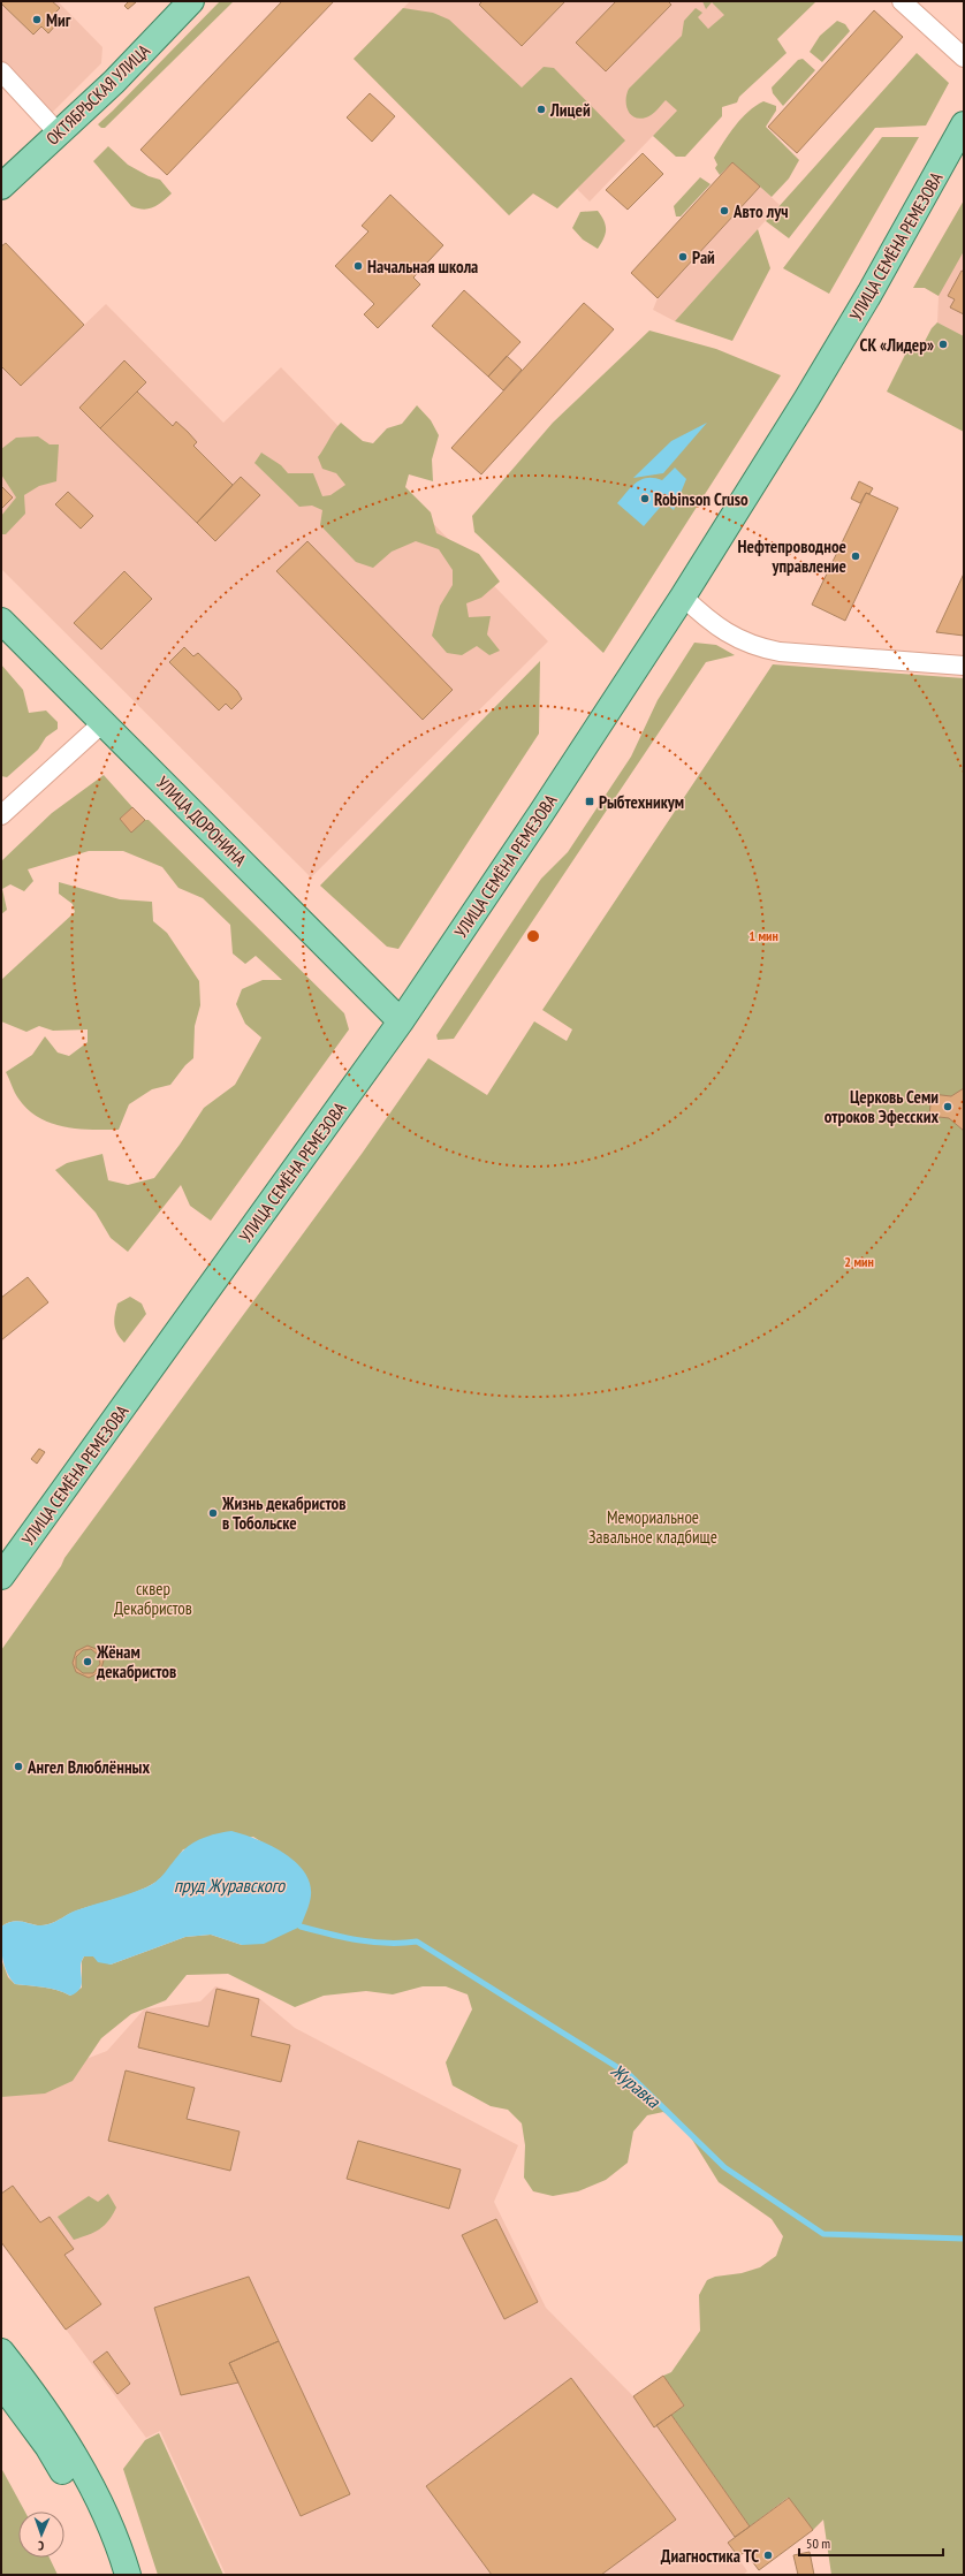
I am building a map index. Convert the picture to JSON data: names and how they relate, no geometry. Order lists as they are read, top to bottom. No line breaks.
{"streets":{"main road":["ОКТЯБРЬСКАЯ УЛИЦА","УЛИЦА СЕМЁНА РЕМЕЗОВА","УЛИЦА ДОРОНИНА"]},"crossings":[["УЛИЦА СЕМЁНА РЕМЕЗОВА","УЛИЦА ДОРОНИНА"]],"water":["пруд Журавского","Журавка"],"parks":["Мемориальное Завальное кладбище","сквер Декабристов"],"places":{"other":["Миг","Лицей","Авто луч","Рай","Начальная школа","СК «Лидер»","Robinson Cruso","Нефтепроводное управление","Церковь Семи отроков Эфесских","Жизнь декабристов в Тобольске","Жёнам декабристов","Ангел Влюблённых","Диагностика ТС"],"transit":["Рыбтехникум"]},"scale_bar":"50 m","north":"bottom","rings":["1 мин","2 мин"]}
